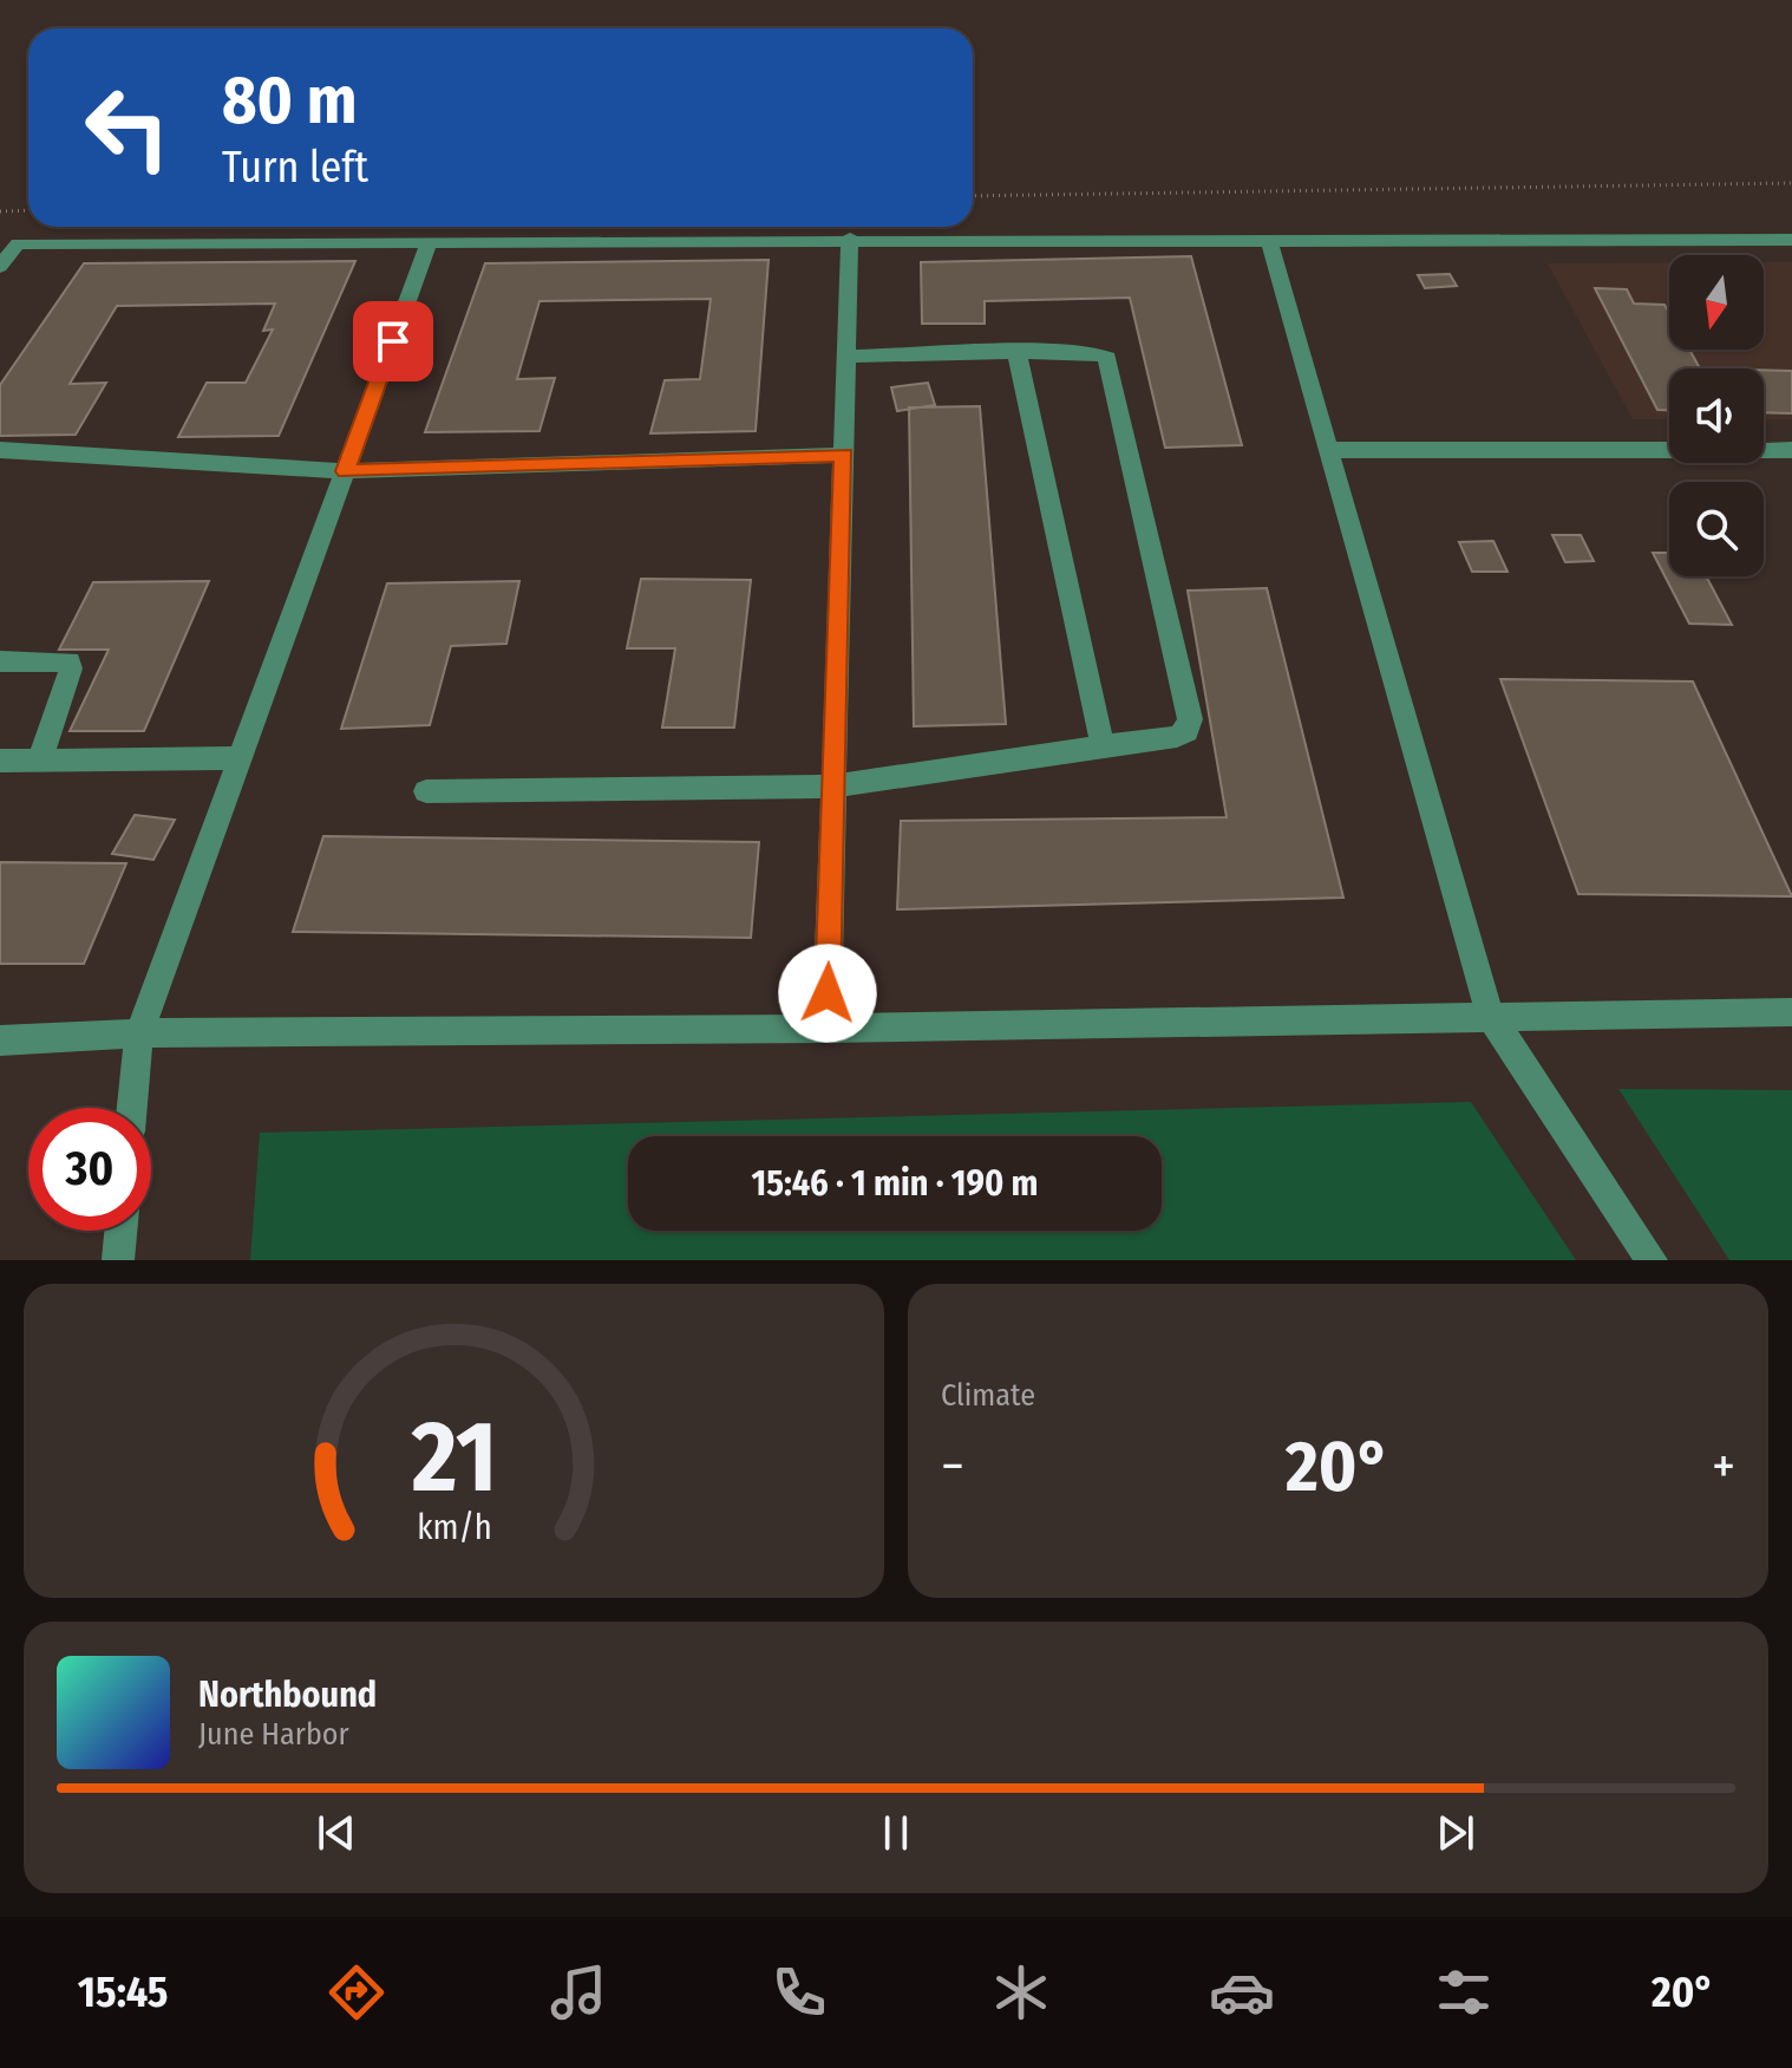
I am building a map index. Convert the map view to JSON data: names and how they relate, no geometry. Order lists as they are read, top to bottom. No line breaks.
{"north":"bottom","page":{"turn":["80 m","Turn left"],"limit":"30","trip":"15:46 · 1 min · 190 m","tile":"Climate","heat":["−","20°","+"],"song":["Northbound","June Harbor"],"tabs":["15:45","20°"],"gauge":["21","km/h"]}}
